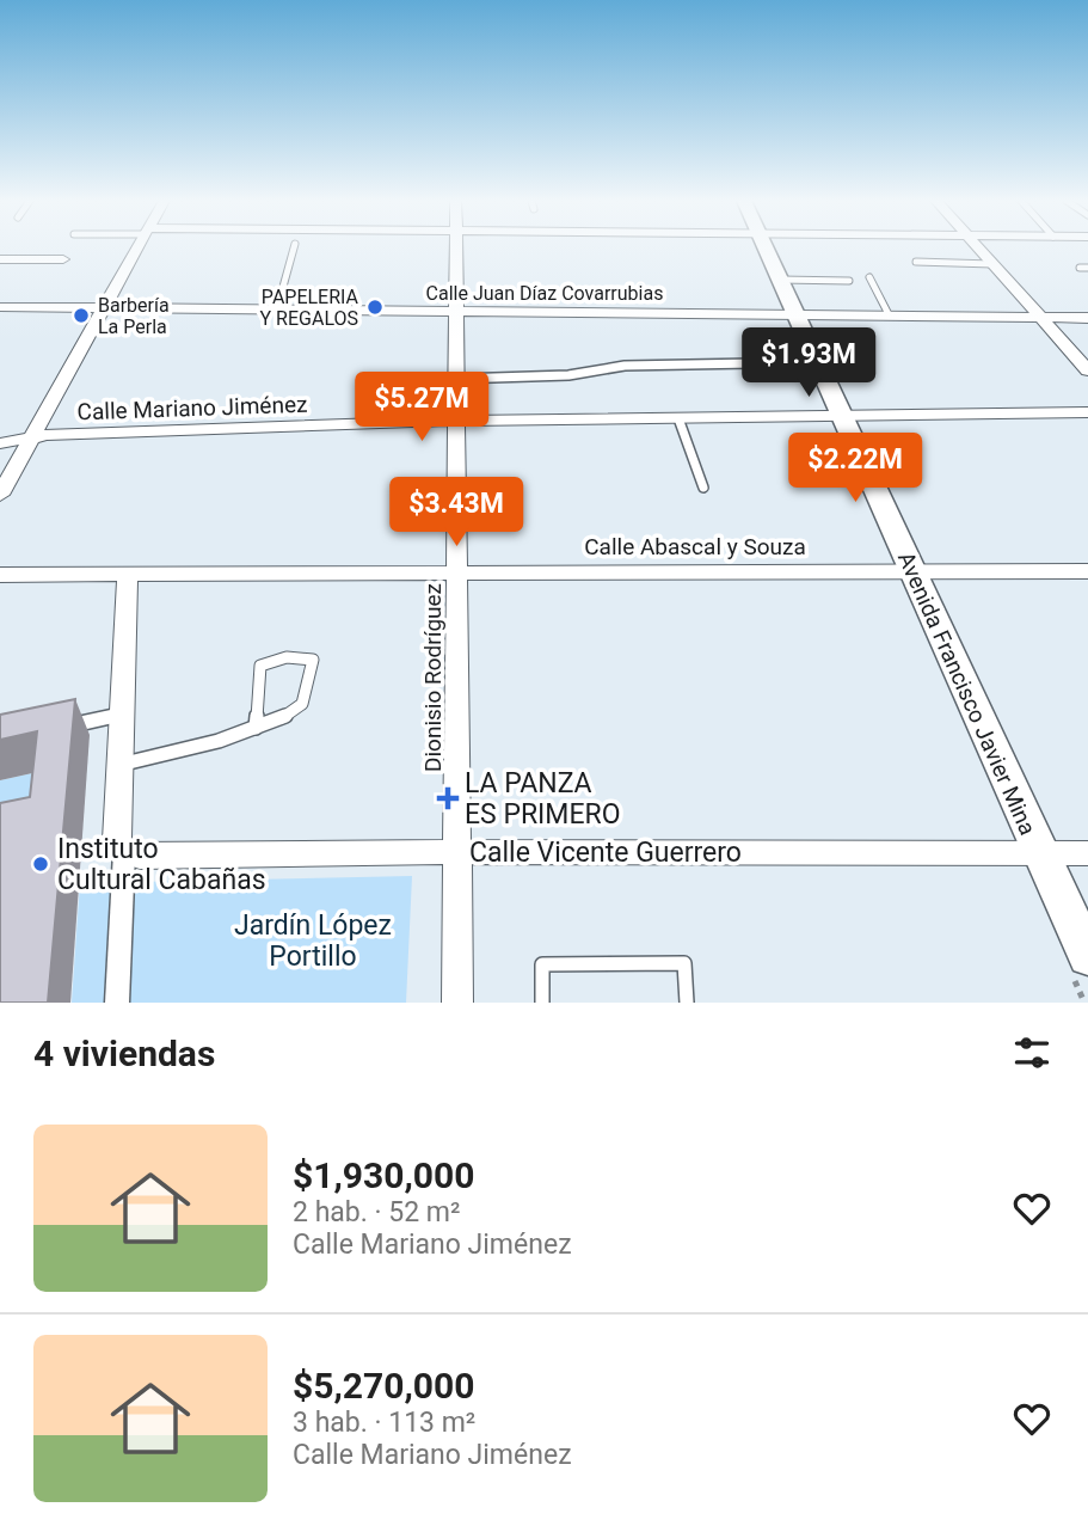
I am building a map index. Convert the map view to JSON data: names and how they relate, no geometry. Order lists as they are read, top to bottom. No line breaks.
{"streets":{"main road":["Avenida Francisco Javier Mina"],"street":["Calle Juan Díaz Covarrubias","Calle Mariano Jiménez","Calle Abascal y Souza","Dionisio Rodríguez","Calle Vicente Guerrero"]},"crossings":[["Calle Juan Díaz Covarrubias","Dionisio Rodríguez"],["Calle Juan Díaz Covarrubias","Avenida Francisco Javier Mina"],["Calle Mariano Jiménez","Dionisio Rodríguez"],["Calle Mariano Jiménez","Avenida Francisco Javier Mina"],["Calle Abascal y Souza","Dionisio Rodríguez"],["Calle Abascal y Souza","Avenida Francisco Javier Mina"],["Dionisio Rodríguez","Calle Vicente Guerrero"],["Avenida Francisco Javier Mina","Calle Vicente Guerrero"]],"parks":["Jardín López Portillo"],"places":{"other":["PAPELERIA Y REGALOS","Barbería La Perla","Instituto Cultural Cabañas"],"health":["LA PANZA ES PRIMERO"]},"page":{"price":["$1.93M","$5.27M","$2.22M","$3.43M"],"heading":"4 viviendas","list":[{"name":"$1,930,000","note":"2 hab. · 52 m² · Calle Mariano Jiménez"},{"name":"$5,270,000","note":"3 hab. · 113 m² · Calle Mariano Jiménez"}]}}
